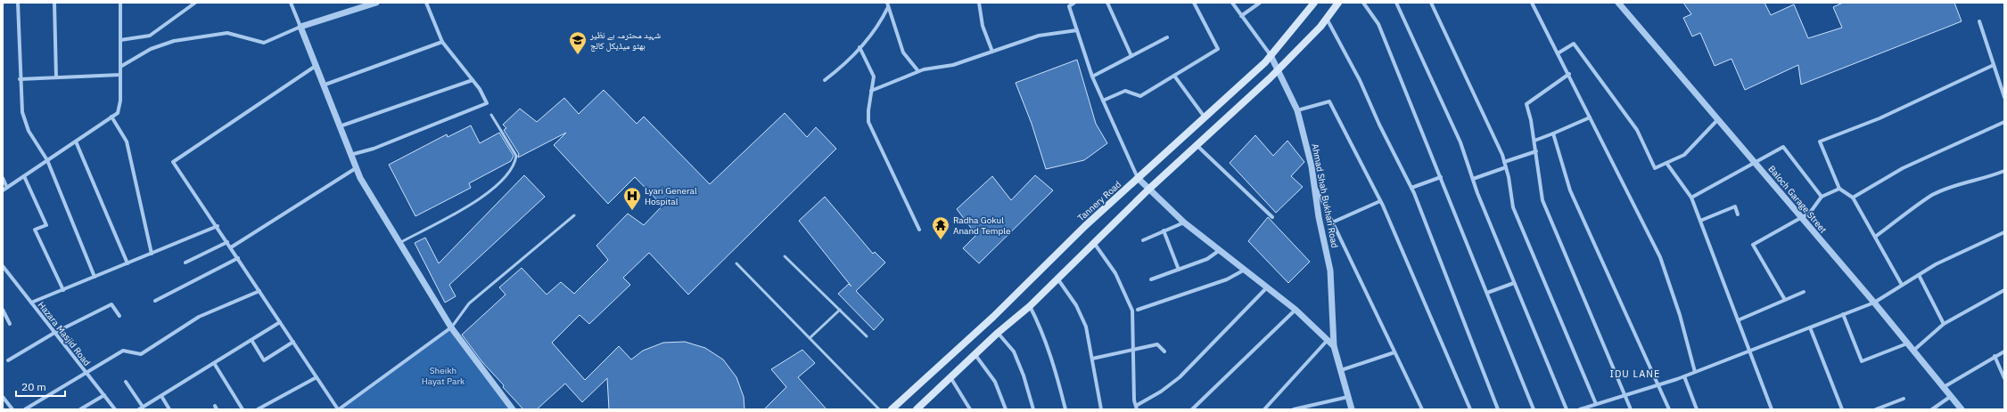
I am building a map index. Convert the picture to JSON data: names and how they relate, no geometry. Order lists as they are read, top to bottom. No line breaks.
{"streets":{"main road":["Tannery Road"],"street":["Ahmad Shah Bukhari Road","Baloch Garage Street","Hazara Masjid Road"]},"crossings":[["Ahmad Shah Bukhari Road","Tannery Road"]],"districts":["IDU LANE"],"parks":["Sheikh Hayat Park"],"places":{"school or university":["شہید محترمہ بے نظیر بھٹو میڈیکل کالج"],"hospital":["Lyari General Hospital"],"temple":["Radha Gokul Anand Temple"]},"scale_bar":"20 m"}
